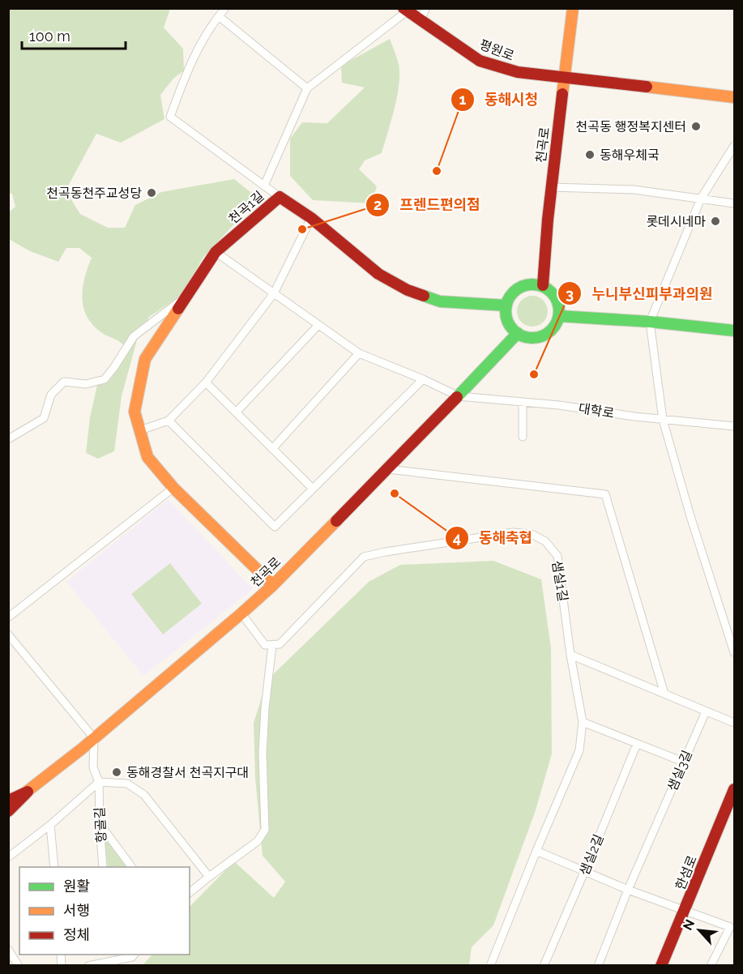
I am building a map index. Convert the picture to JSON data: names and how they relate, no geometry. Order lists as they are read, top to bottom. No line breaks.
{"streets":{"street":["평원로","천곡로","천곡1길","대학로","샘실1길","샘실3길","항골길","샘실2길","한섬로"]},"crossings":[["평원로","천곡로"],["천곡로","천곡1길"],["천곡로","대학로"],["천곡로","항골길"],["천곡1길","대학로"]],"places":["천곡동 행정복지센터","동해우체국","동해시청","천곡동천주교성당","롯데시네마","프렌드편의점","누니부신피부과의원","동해축협","동해경찰서 천곡지구대"],"legend":["원활","서행","정체"],"scale_bar":"100 m","north":"top left"}
